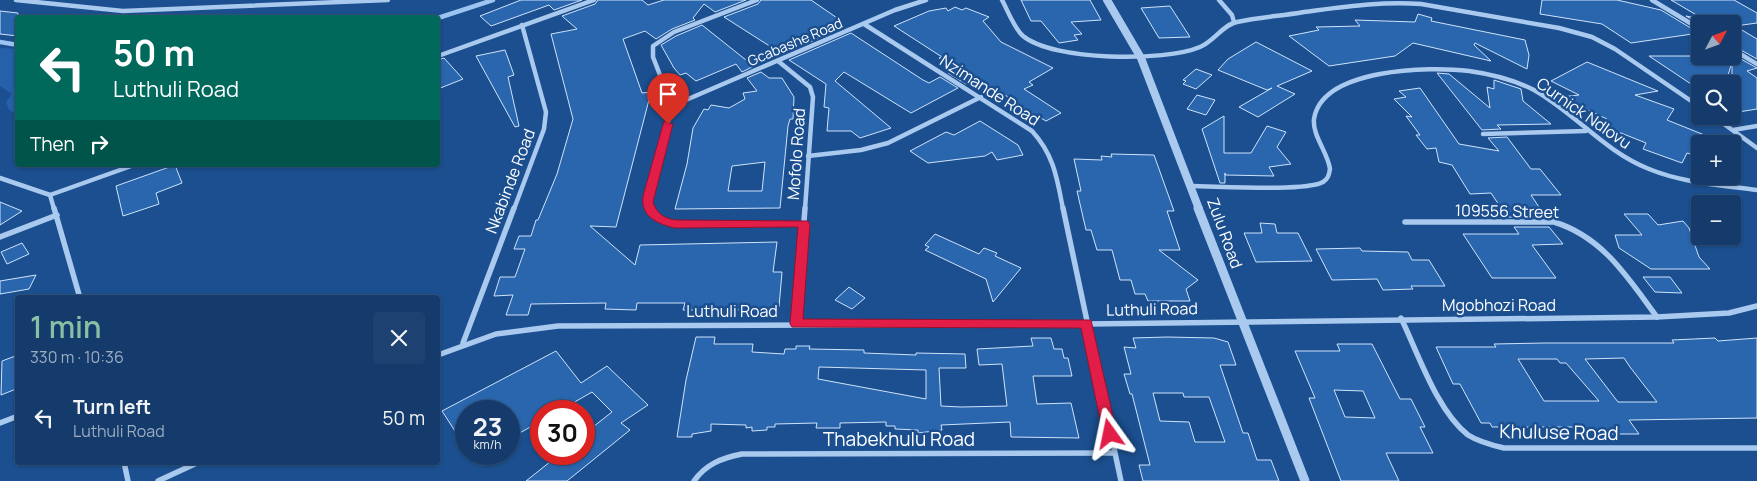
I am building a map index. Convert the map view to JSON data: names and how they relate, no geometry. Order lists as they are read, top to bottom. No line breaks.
{"streets":{"street":["Gcabashe Road","Nzimande Road","Curnick Ndlovu","Mofolo Road","Nkabinde Road","109556 Street","Zulu Road","Mgobhozi Road","Luthuli Road","Khuluse Road","Thabekhulu Road"]},"crossings":[["Gcabashe Road","Nzimande Road"],["Gcabashe Road","Mofolo Road"],["Nzimande Road","Luthuli Road"],["Nzimande Road","Thabekhulu Road"],["Curnick Ndlovu","Zulu Road"],["Mofolo Road","Luthuli Road"],["Nkabinde Road","Luthuli Road"],["109556 Street","Mgobhozi Road"],["Zulu Road","Mgobhozi Road"],["Zulu Road","Luthuli Road"],["Mgobhozi Road","Luthuli Road"],["Mgobhozi Road","Khuluse Road"]],"north":"top right","page":{"map_buttons":["+","−"],"turn":["50 m","Luthuli Road"],"then":"Then","heading":["1 min","330 m · 10:36"],"list":[{"name":"Turn left","note":"Luthuli Road","value":"50 m"}],"speed":"23 km/h","limit":"30"}}
